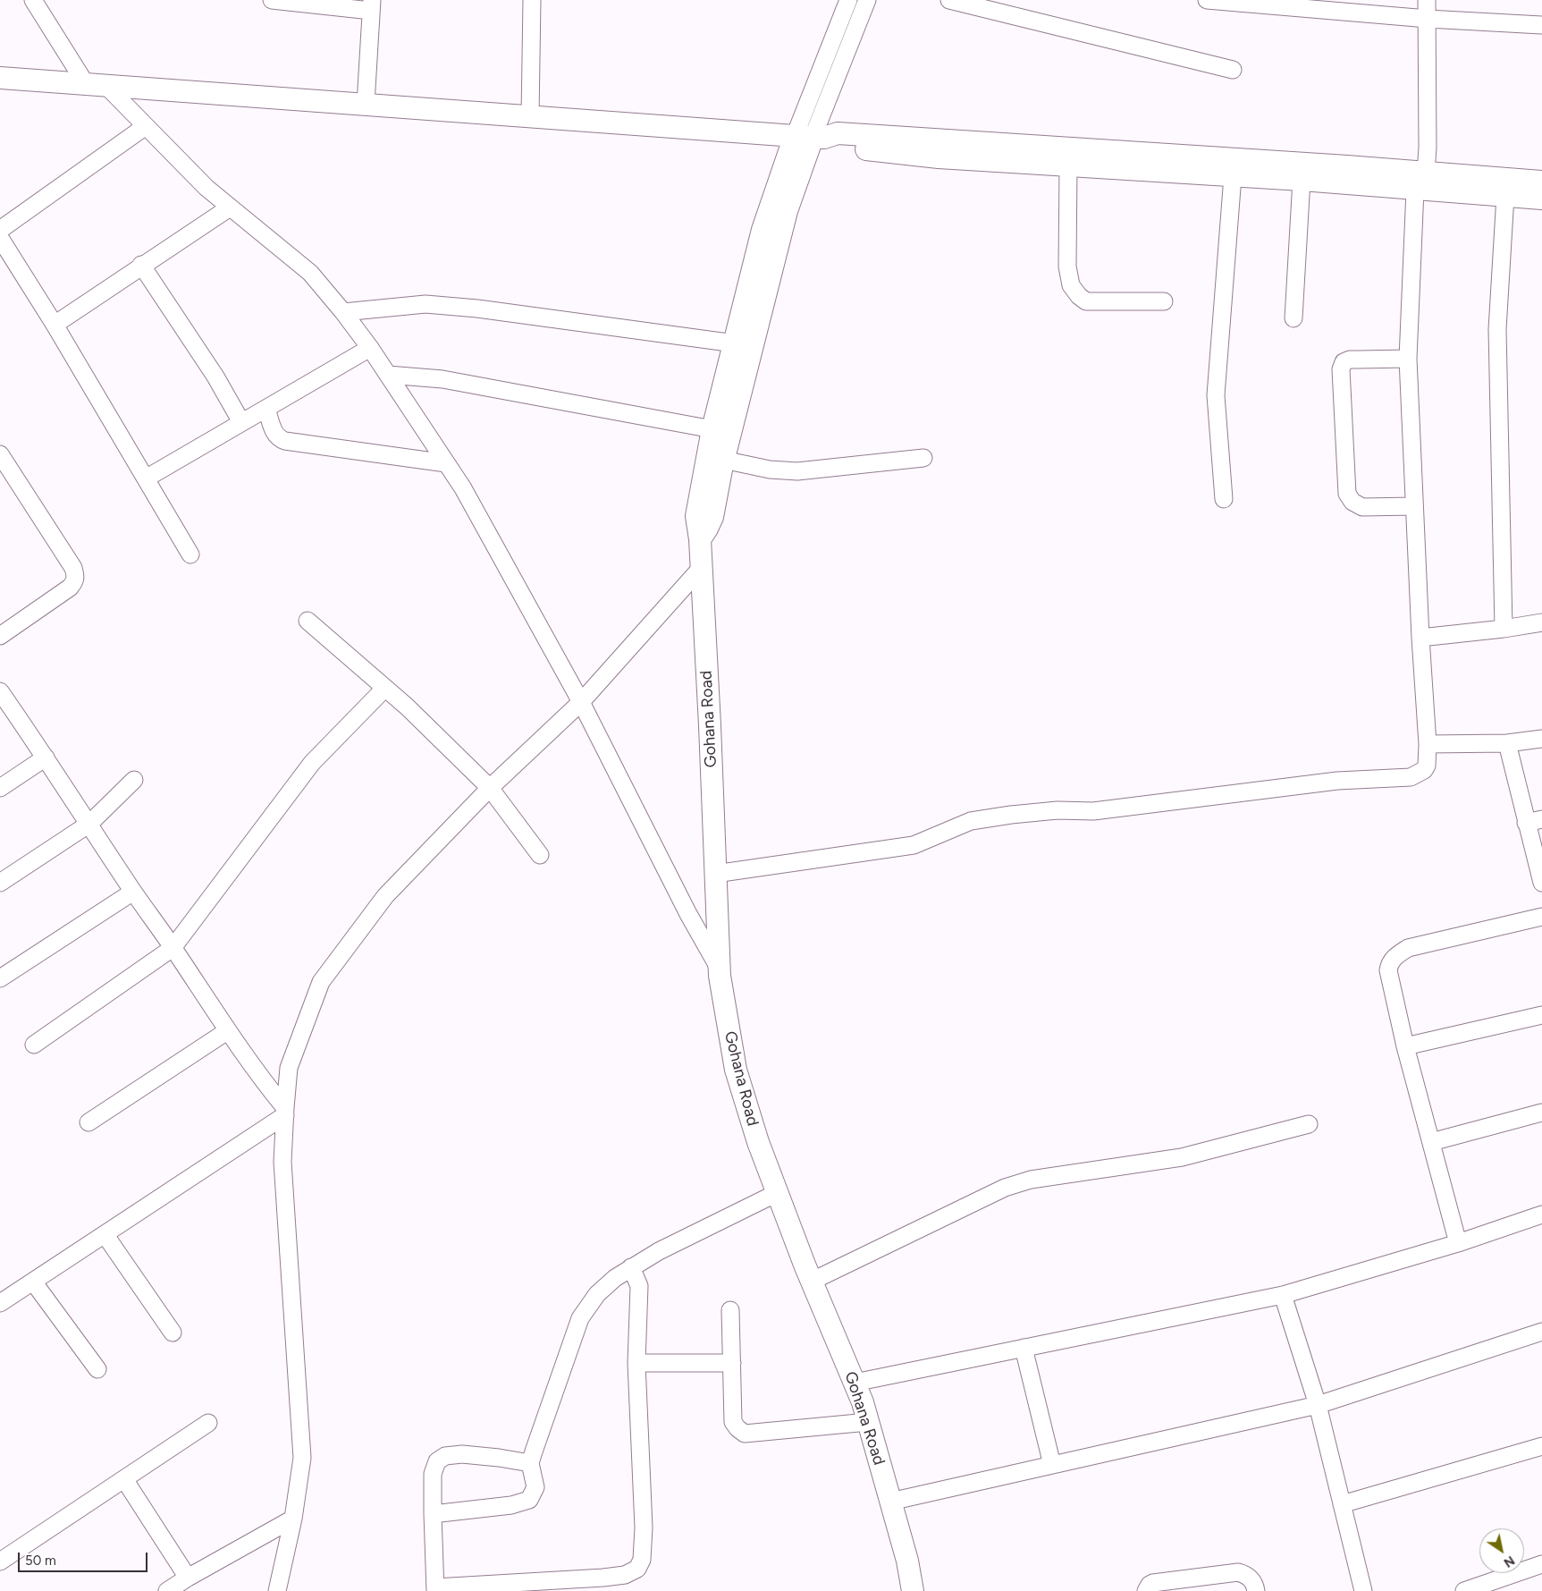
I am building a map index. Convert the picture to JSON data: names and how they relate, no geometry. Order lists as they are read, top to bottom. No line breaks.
{"streets":{"main road":["Gohana Road"]},"scale_bar":"50 m","north":"bottom right"}
